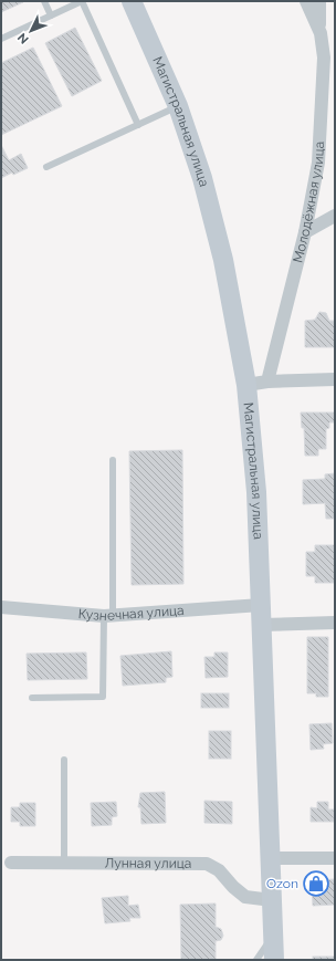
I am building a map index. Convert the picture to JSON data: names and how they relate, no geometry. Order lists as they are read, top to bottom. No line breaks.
{"streets":{"main road":["Магистральная улица"],"street":["Молодёжная улица","Кузнечная улица","Лунная улица"]},"crossings":[["Магистральная улица","Кузнечная улица"],["Магистральная улица","Лунная улица"]],"places":{"shop":["Ozon"]},"north":"bottom left"}
